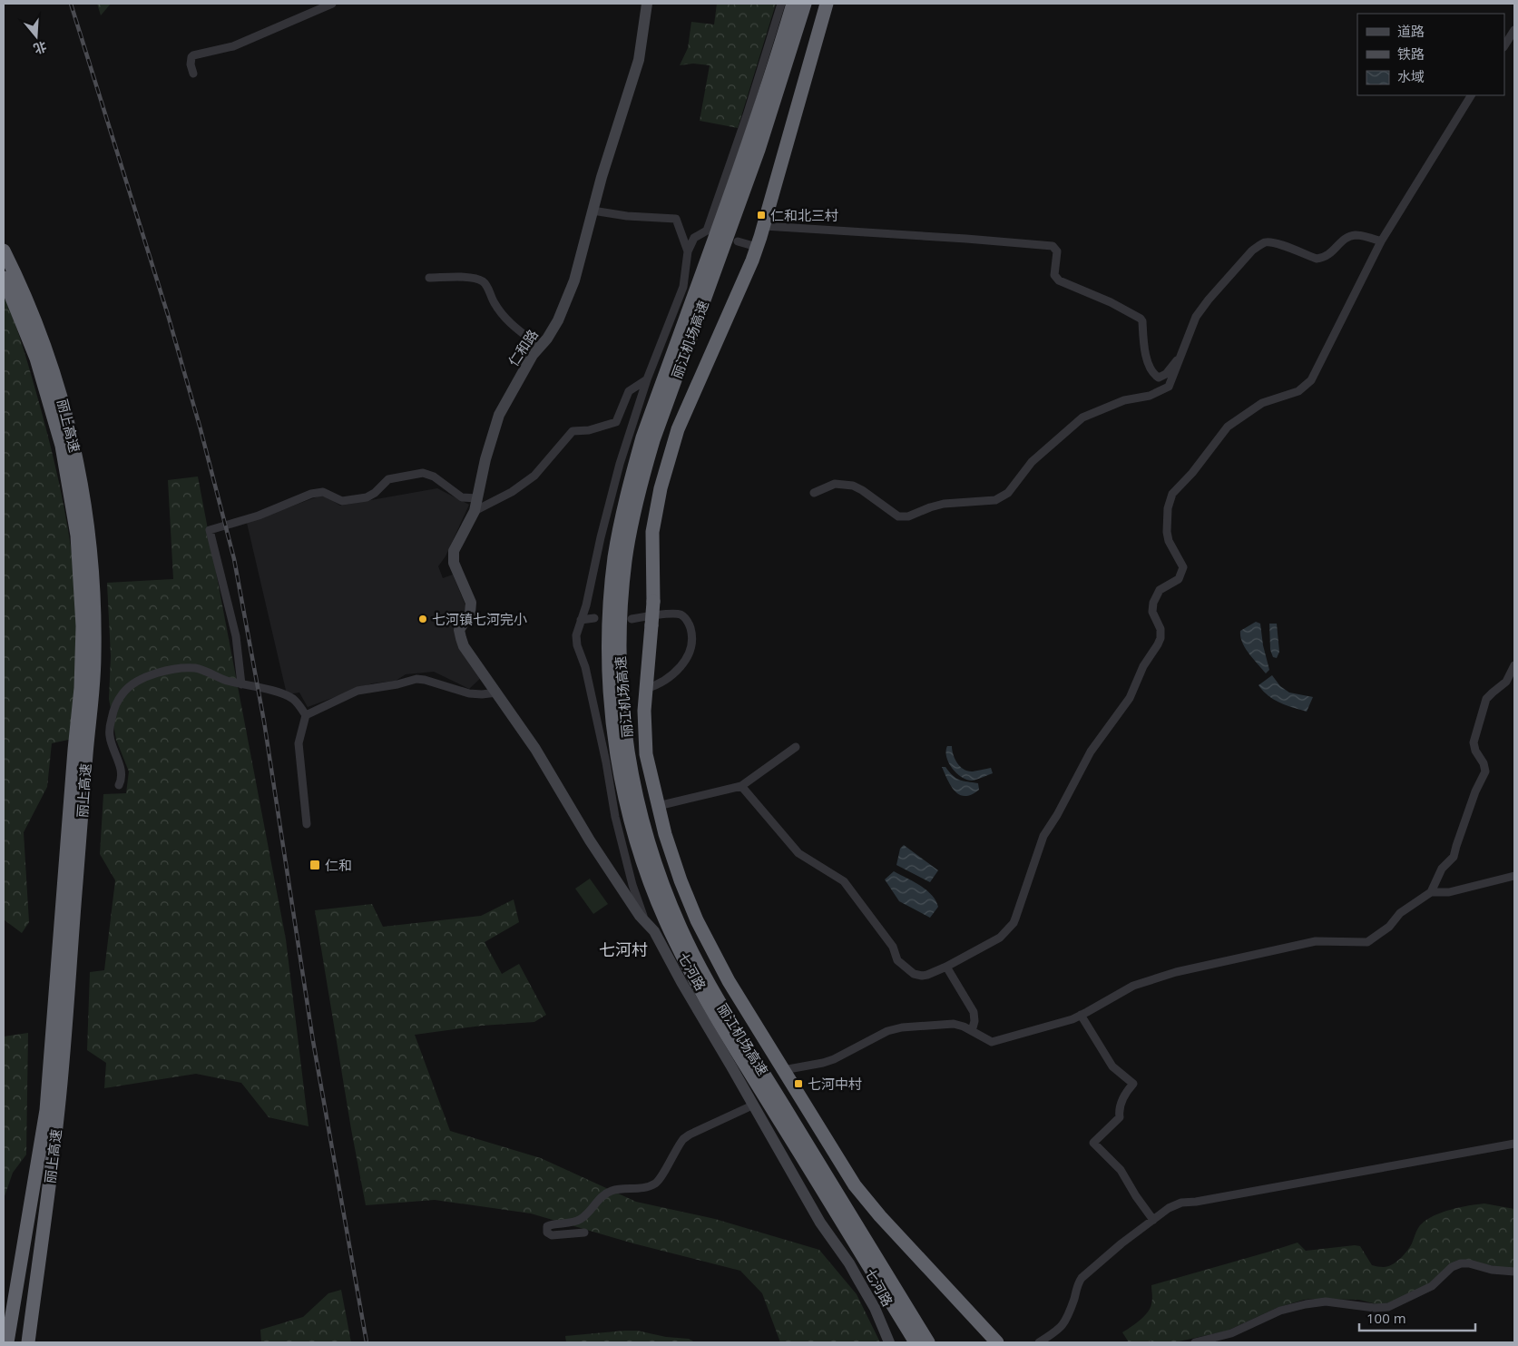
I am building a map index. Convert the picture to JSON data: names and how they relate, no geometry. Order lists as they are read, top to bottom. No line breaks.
{"streets":{"highway":["丽江机场高速","丽上高速"],"street":["仁和路","七河路"]},"crossings":[["仁和路","七河路"]],"districts":["七河村"],"places":{"transit":["仁和北三村","仁和","七河中村"],"other":["七河镇七河完小"]},"legend":["道路","铁路","水域"],"scale_bar":"100 m","north":"bottom"}
